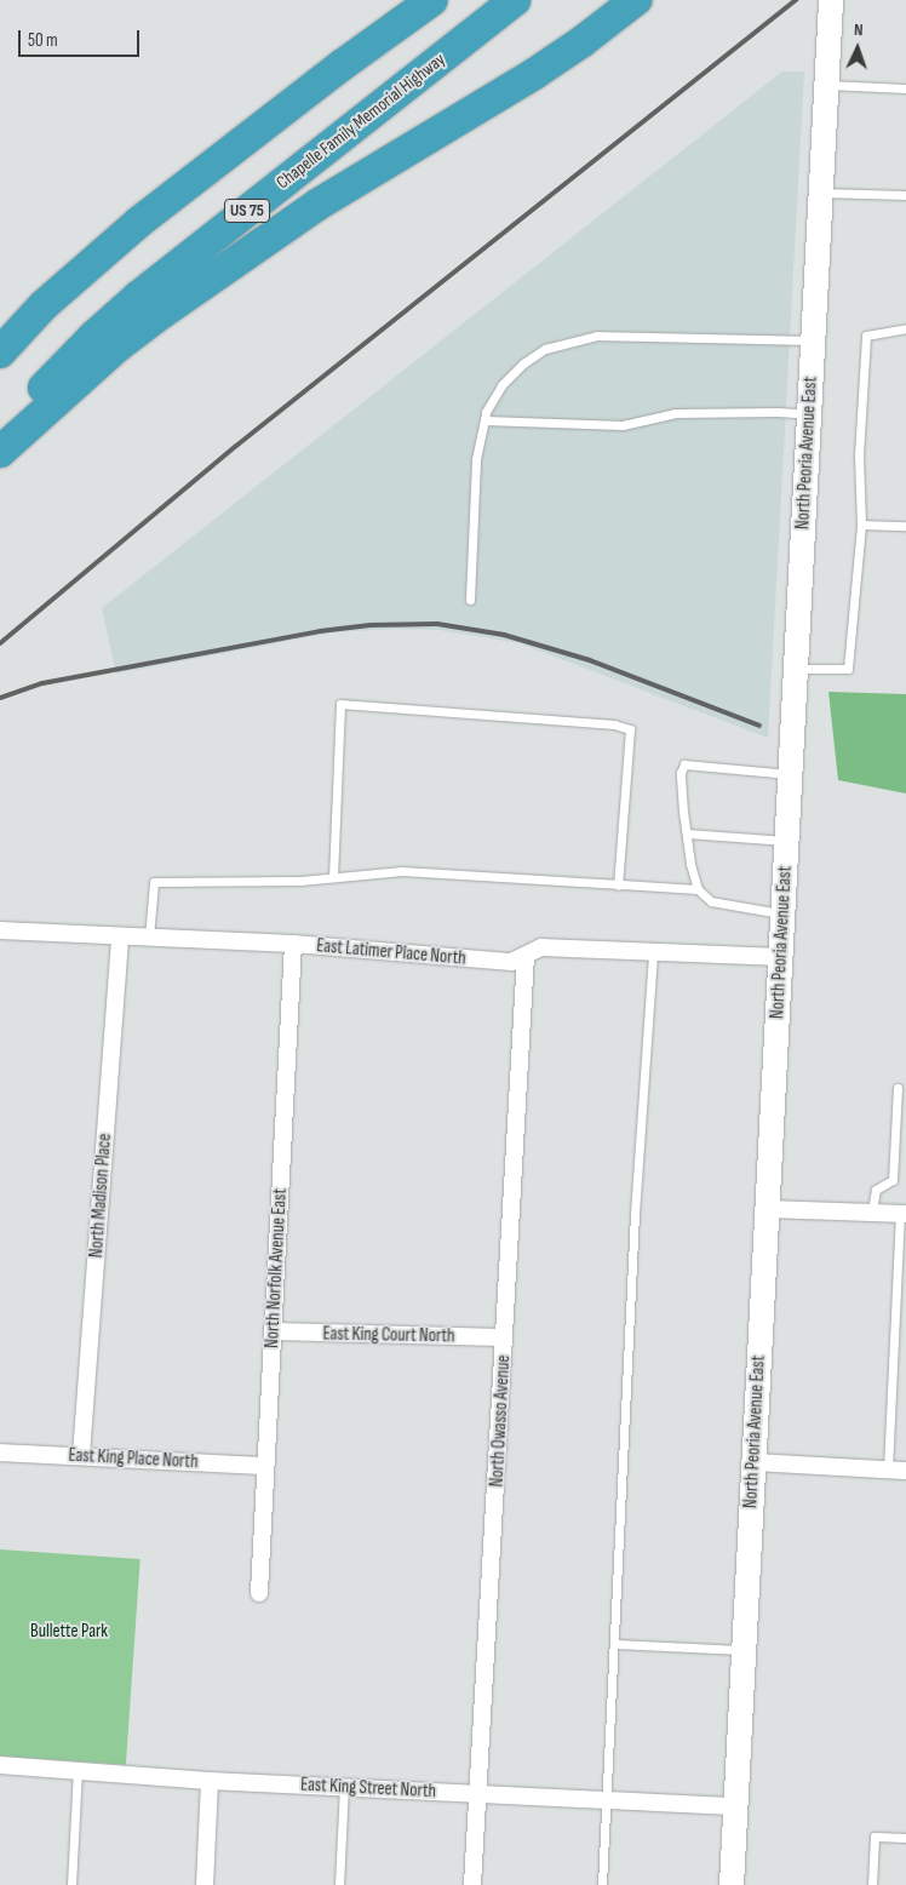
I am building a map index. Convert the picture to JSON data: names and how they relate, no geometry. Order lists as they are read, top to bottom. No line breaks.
{"streets":{"highway":["Chapelle Family Memorial Highway","US 75"],"main road":["North Peoria Avenue East"],"street":["East Latimer Place North","North Madison Place","North Norfolk Avenue East","East King Court North","North Owasso Avenue","East King Place North","East King Street North"]},"crossings":[["North Peoria Avenue East","East Latimer Place North"],["North Peoria Avenue East","East King Street North"],["East Latimer Place North","North Madison Place"],["East Latimer Place North","North Norfolk Avenue East"],["East Latimer Place North","North Owasso Avenue"],["North Madison Place","East King Place North"],["North Norfolk Avenue East","East King Court North"],["North Norfolk Avenue East","East King Place North"],["East King Court North","North Owasso Avenue"],["North Owasso Avenue","East King Street North"]],"parks":["Bullette Park"],"scale_bar":"50 m","north":"top"}
